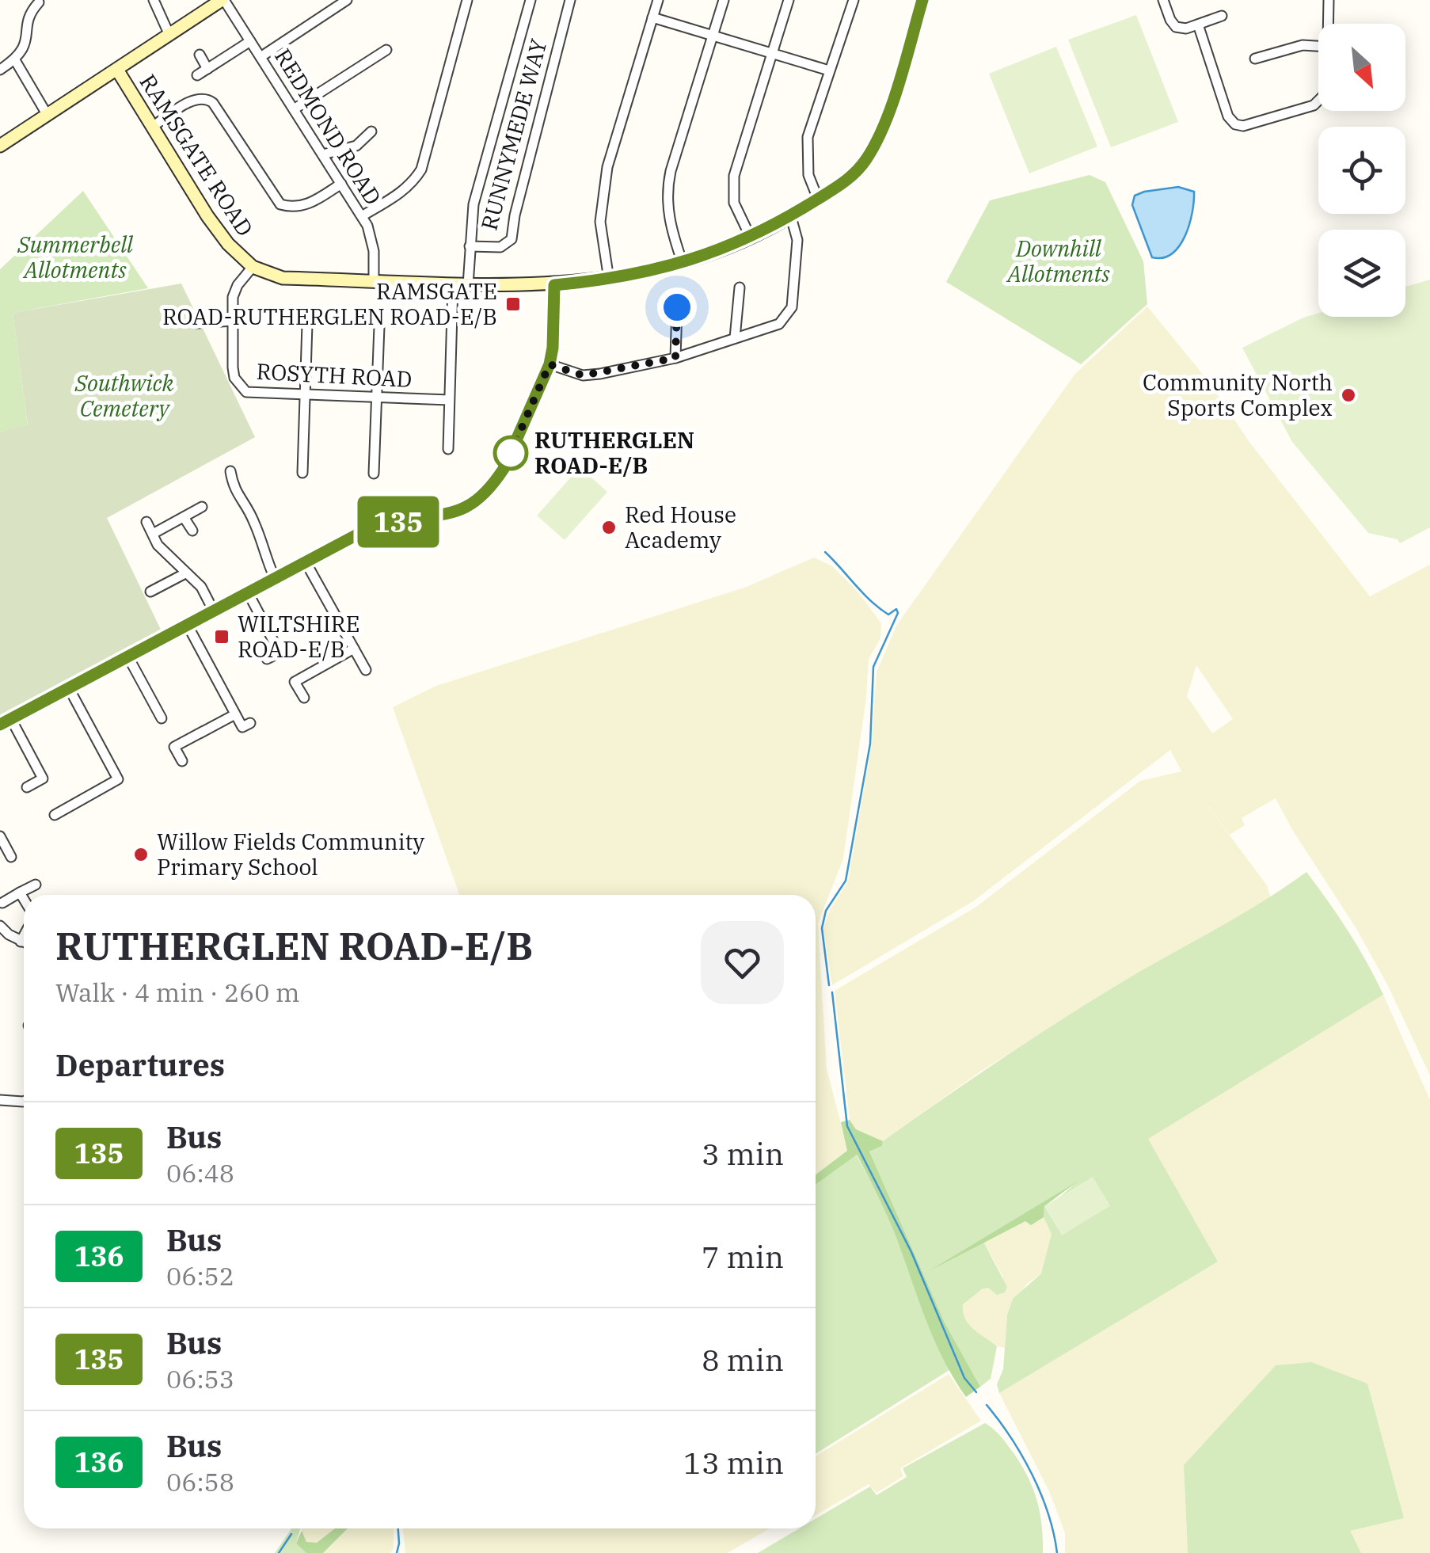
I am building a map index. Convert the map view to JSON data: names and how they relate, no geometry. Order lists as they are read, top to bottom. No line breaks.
{"streets":{"street":["REDMOND ROAD","RUNNYMEDE WAY","RAMSGATE ROAD","ROSYTH ROAD"]},"crossings":[["REDMOND ROAD","RAMSGATE ROAD"],["RAMSGATE ROAD","ROSYTH ROAD"]],"parks":["Summerbell Allotments","Downhill Allotments","Southwick Cemetery"],"places":{"transit":["RAMSGATE ROAD-RUTHERGLEN ROAD-E/B","WILTSHIRE ROAD-E/B"],"other":["Community North Sports Complex","RUTHERGLEN ROAD-E/B","Red House Academy","Willow Fields Community Primary School"]},"lines":["bus line 135"],"north":"bottom right","page":{"on_map":"135","heading":[["RUTHERGLEN ROAD-E/B","Walk · 4 min · 260 m"],"Departures"],"list":[{"mark":"135","name":"Bus","note":"06:48","value":"3 min"},{"mark":"136","name":"Bus","note":"06:52","value":"7 min"},{"mark":"135","name":"Bus","note":"06:53","value":"8 min"},{"mark":"136","name":"Bus","note":"06:58","value":"13 min"}]}}
